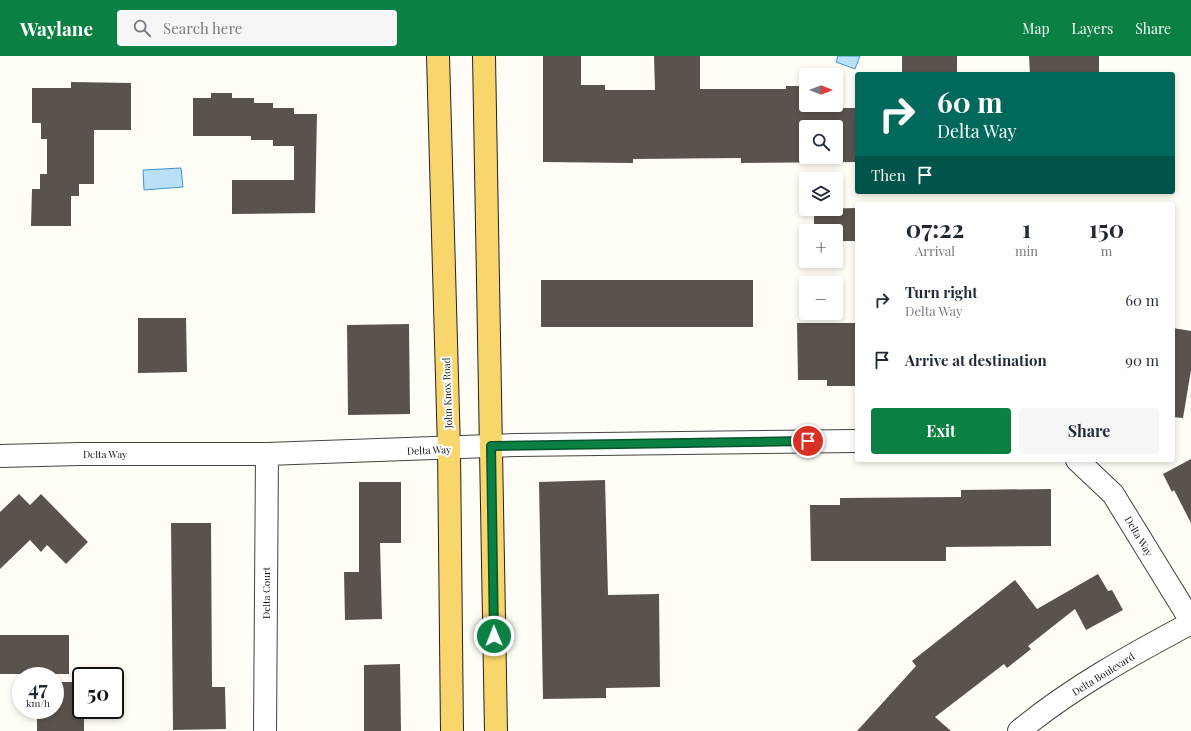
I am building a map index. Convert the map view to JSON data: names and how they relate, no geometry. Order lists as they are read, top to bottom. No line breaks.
{"streets":{"main road":["John Knox Road"],"street":["Delta Way","Delta Court","Delta Boulevard"]},"crossings":[["John Knox Road","Delta Way"],["Delta Way","Delta Court"],["Delta Way","Delta Boulevard"]],"north":"right","page":{"header":"Waylane","search":"Search here","nav":["Map","Layers","Share"],"map_buttons":["+","−"],"turn":["60 m","Delta Way"],"then":"Then","eta":["07:22","Arrival","1","min","150","m"],"list":[{"name":"Turn right","note":"Delta Way","value":"60 m"},{"name":"Arrive at destination","value":"90 m"}],"buttons":["Exit","Share"],"speed":"47 km/h","limit":"50"}}
